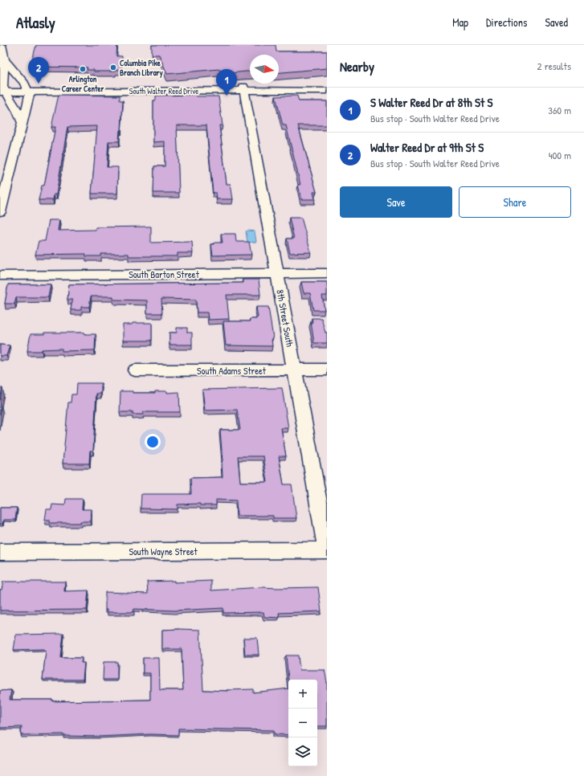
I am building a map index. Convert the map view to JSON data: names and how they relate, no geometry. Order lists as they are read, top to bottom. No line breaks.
{"streets":{"street":["South Walter Reed Drive","South Barton Street","8th Street South","South Adams Street","South Wayne Street"]},"crossings":[["South Walter Reed Drive","8th Street South"],["South Barton Street","8th Street South"],["8th Street South","South Adams Street"],["8th Street South","South Wayne Street"]],"places":["Columbia Pike Branch Library","Arlington Career Center"],"north":"right","page":{"header":"Atlasly","nav":["Map","Directions","Saved"],"heading":["Nearby","2 results"],"pins":["2","1"],"list":[{"mark":"1","name":"S Walter Reed Dr at 8th St S","note":"Bus stop · South Walter Reed Drive","value":"360 m"},{"mark":"2","name":"Walter Reed Dr at 9th St S","note":"Bus stop · South Walter Reed Drive","value":"400 m"}],"buttons":["Save","Share"],"map_buttons":["+","−"]}}
